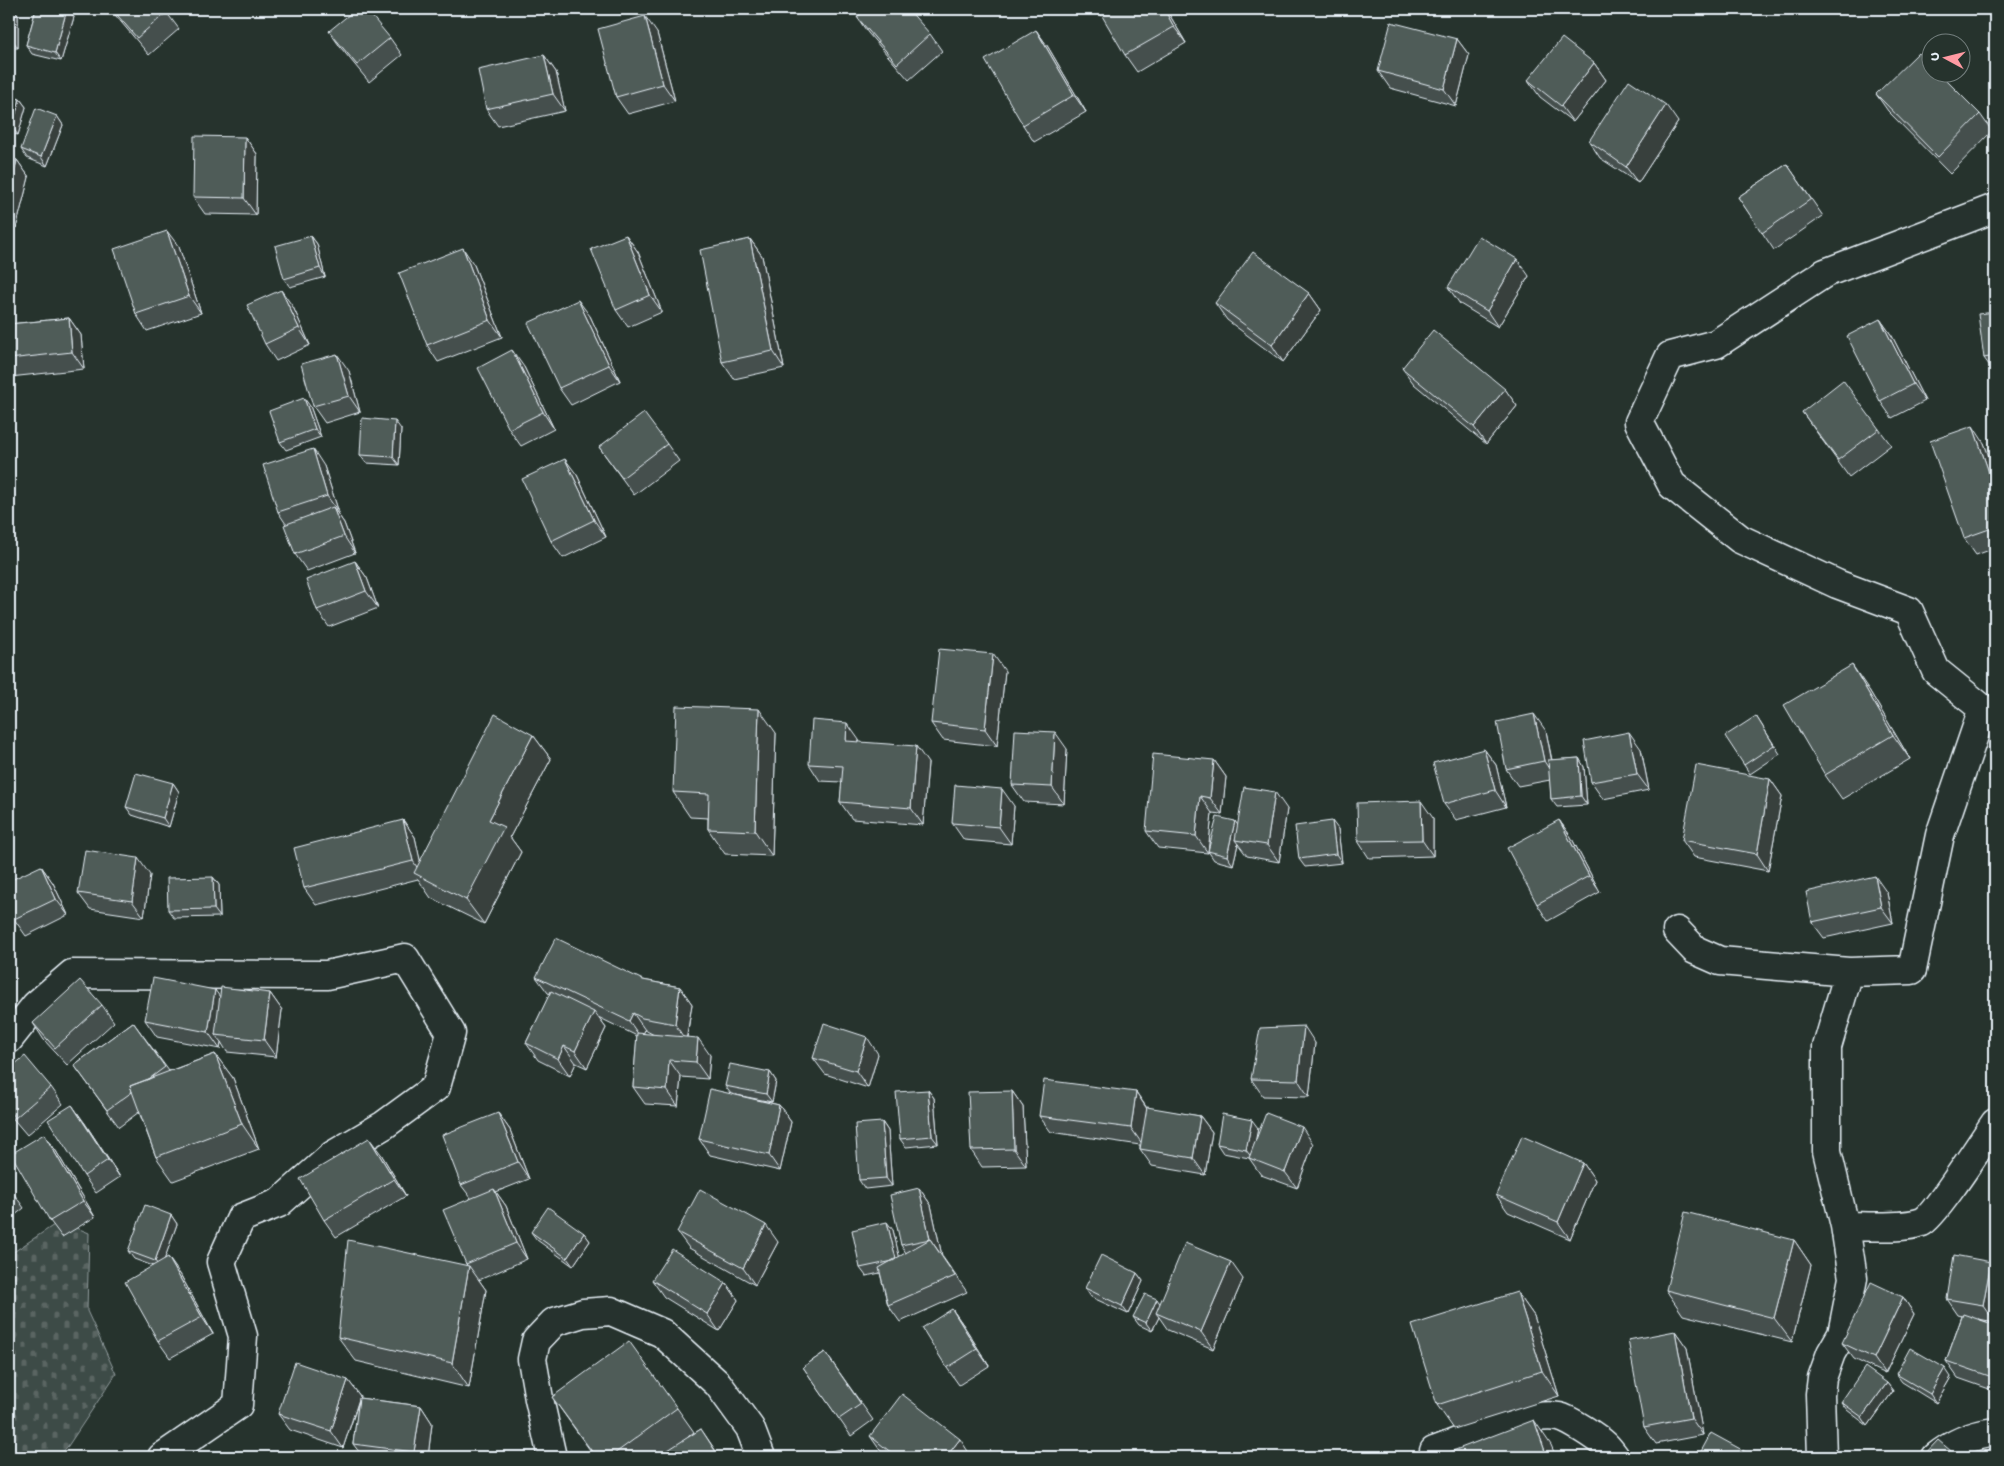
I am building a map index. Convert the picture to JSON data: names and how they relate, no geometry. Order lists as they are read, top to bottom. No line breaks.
{"north":"left"}
